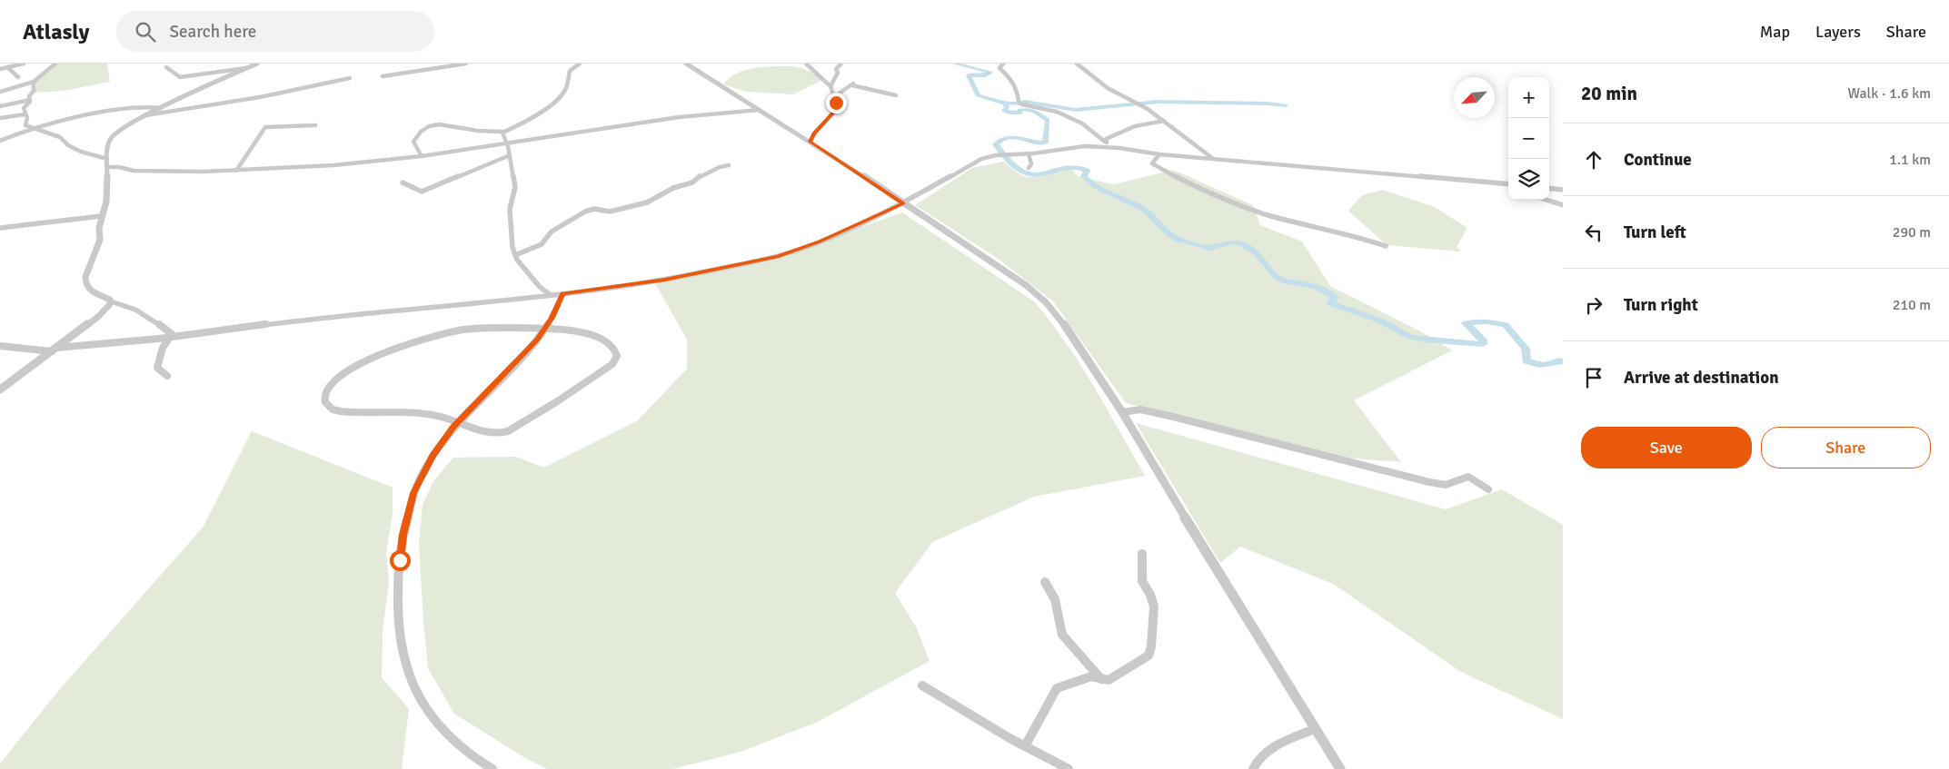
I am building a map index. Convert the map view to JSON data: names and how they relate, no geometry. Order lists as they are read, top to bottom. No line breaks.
{"north":"bottom left","page":{"header":"Atlasly","search":"Search here","nav":["Map","Layers","Share"],"heading":["20 min","Walk · 1.6 km"],"map_buttons":["+","−"],"list":[["Continue","1.1 km"],["Turn left","290 m"],["Turn right","210 m"],"Arrive at destination"],"buttons":["Save","Share"]}}
